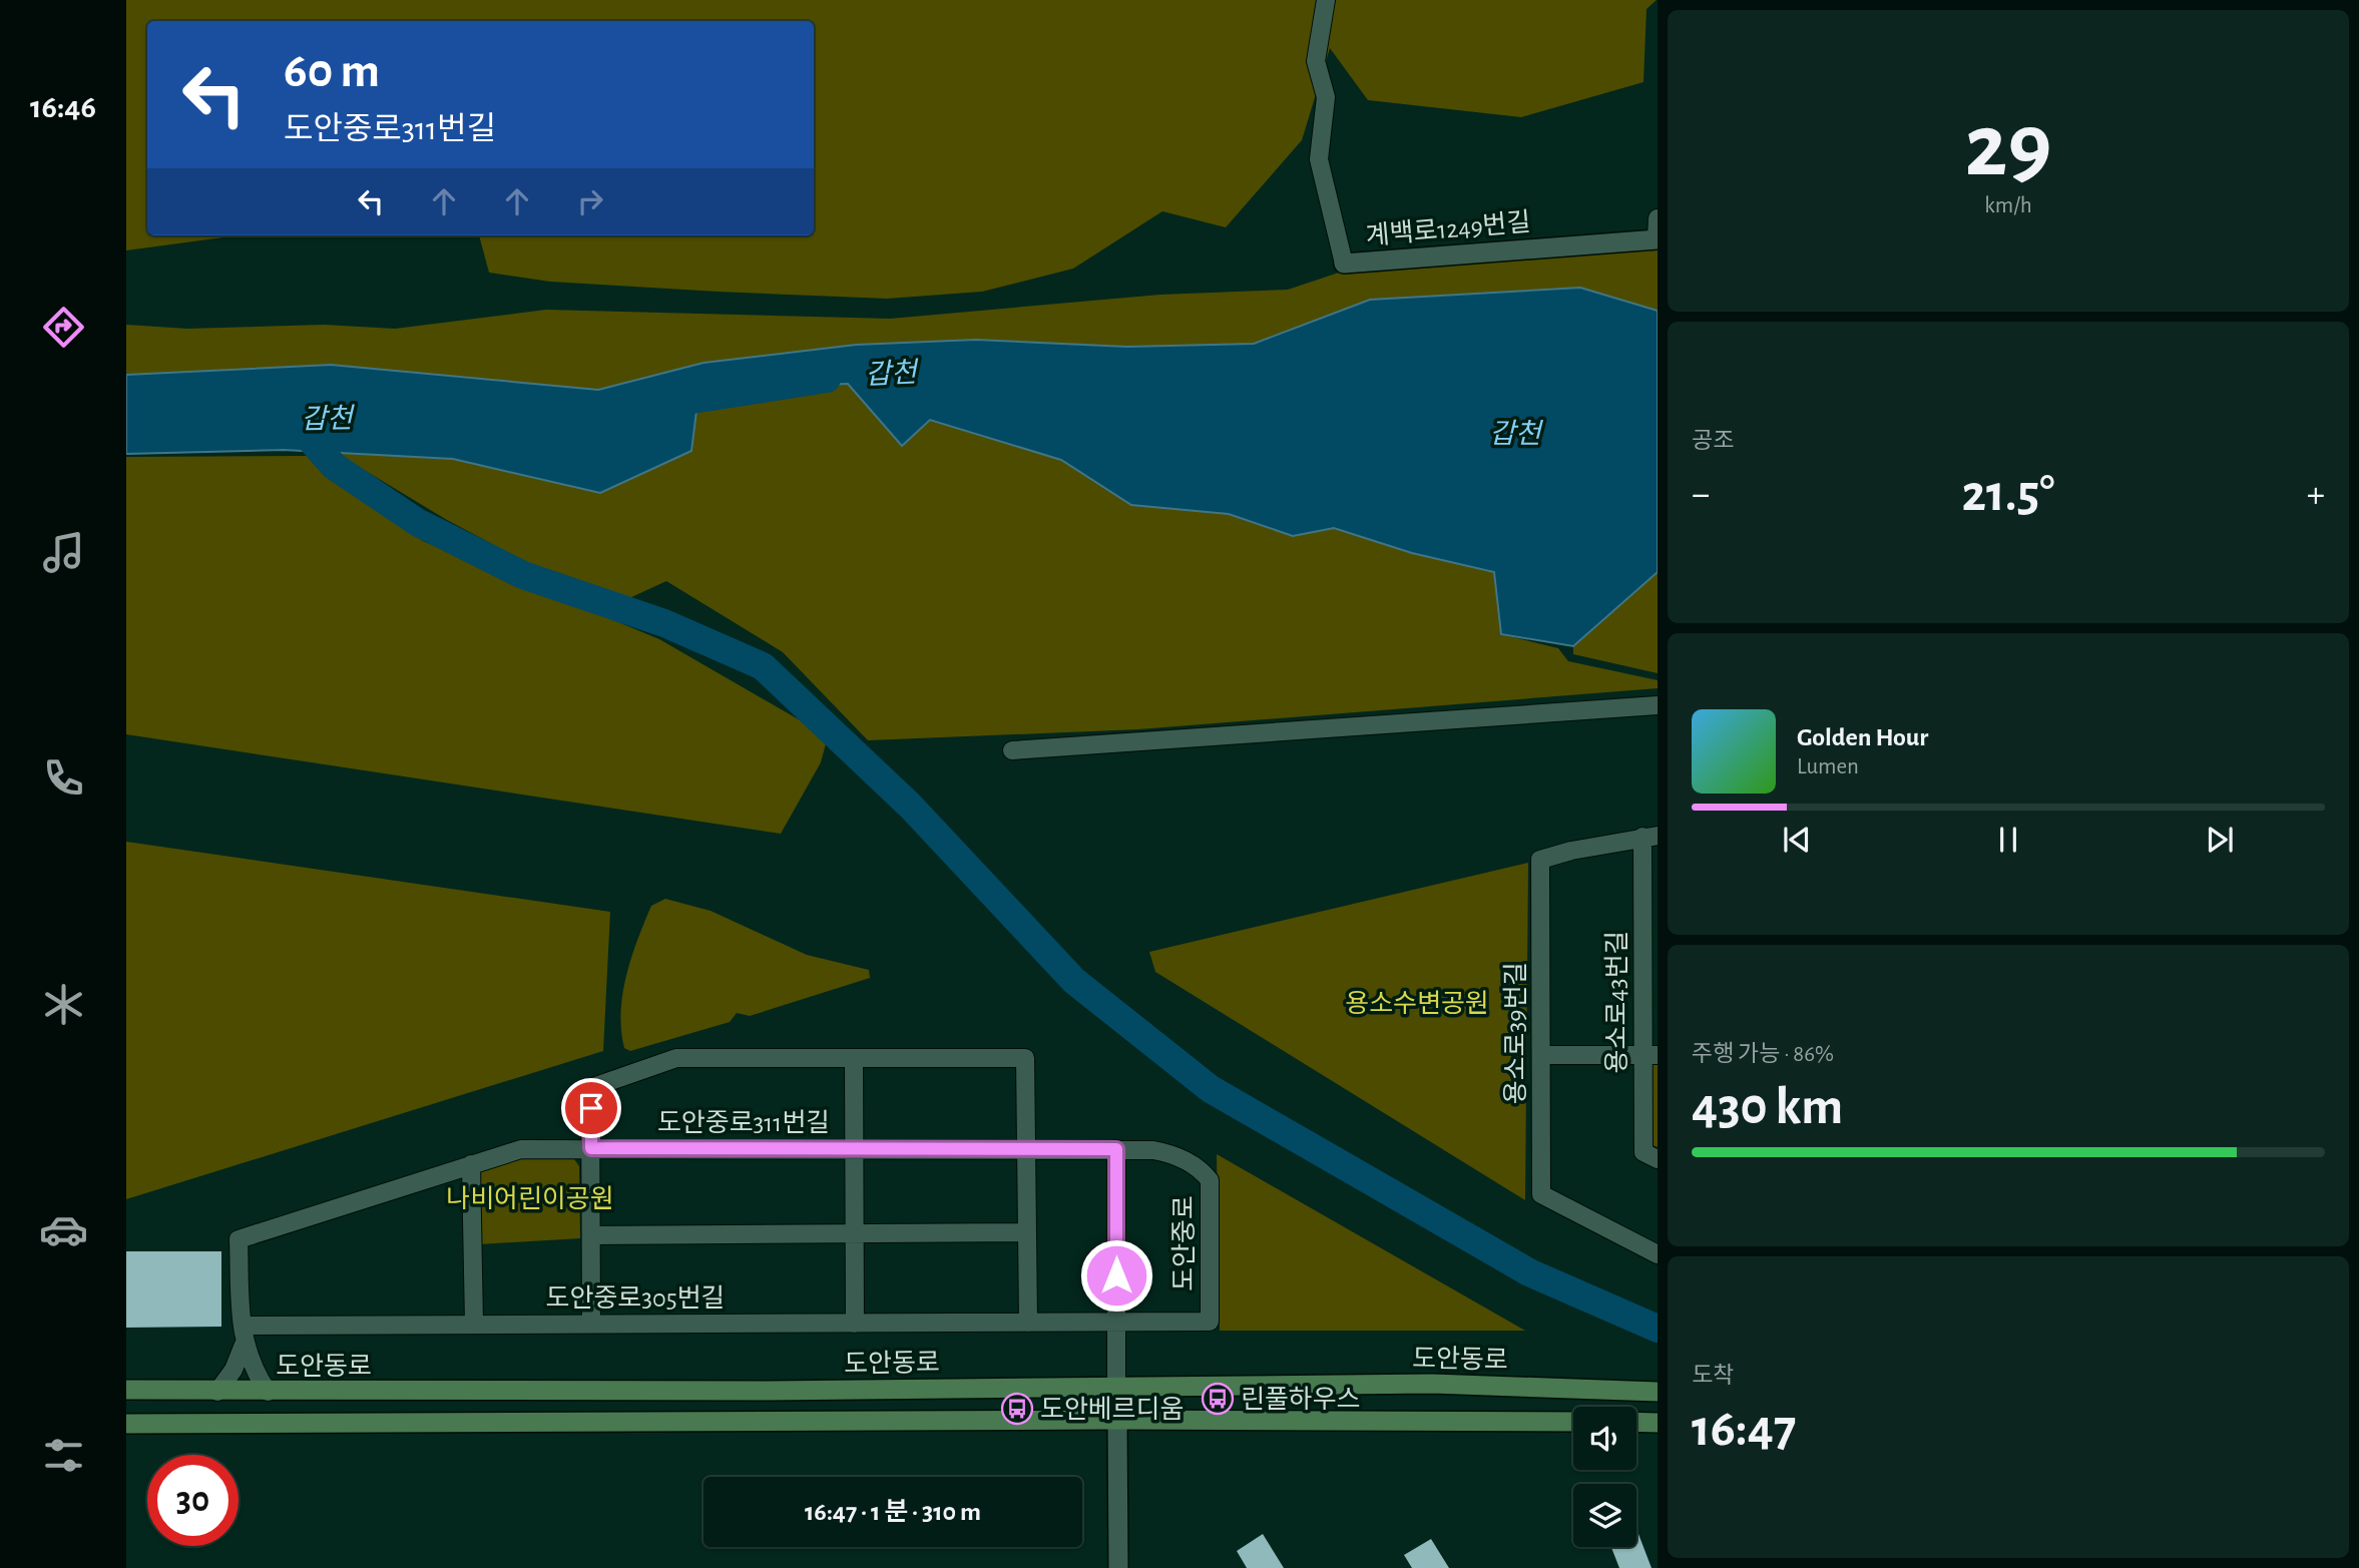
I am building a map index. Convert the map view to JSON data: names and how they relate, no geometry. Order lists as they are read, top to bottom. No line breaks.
{"streets":{"main road":["도안동로"],"street":["계백로1249번길","용소로43번길","용소로39번길","도안중로311번길","도안중로","도안중로305번길"]},"crossings":[["용소로43번길","용소로39번길"],["도안중로311번길","도안중로"],["도안중로311번길","도안중로305번길"],["도안중로","도안중로305번길"]],"water":["갑천"],"parks":["용소수변공원","나비어린이공원"],"places":{"bus stop":["린풀하우스","도안베르디움"]},"page":{"tabs":"16:46","tile":[["29","km/h"],"공조",["주행 가능 · 86%","430 km"],["도착","16:47"]],"turn":["60 m","도안중로311번길"],"heat":["−","21.5°","+"],"song":["Golden Hour","Lumen"],"limit":"30","trip":"16:47 · 1 분 · 310 m"}}
